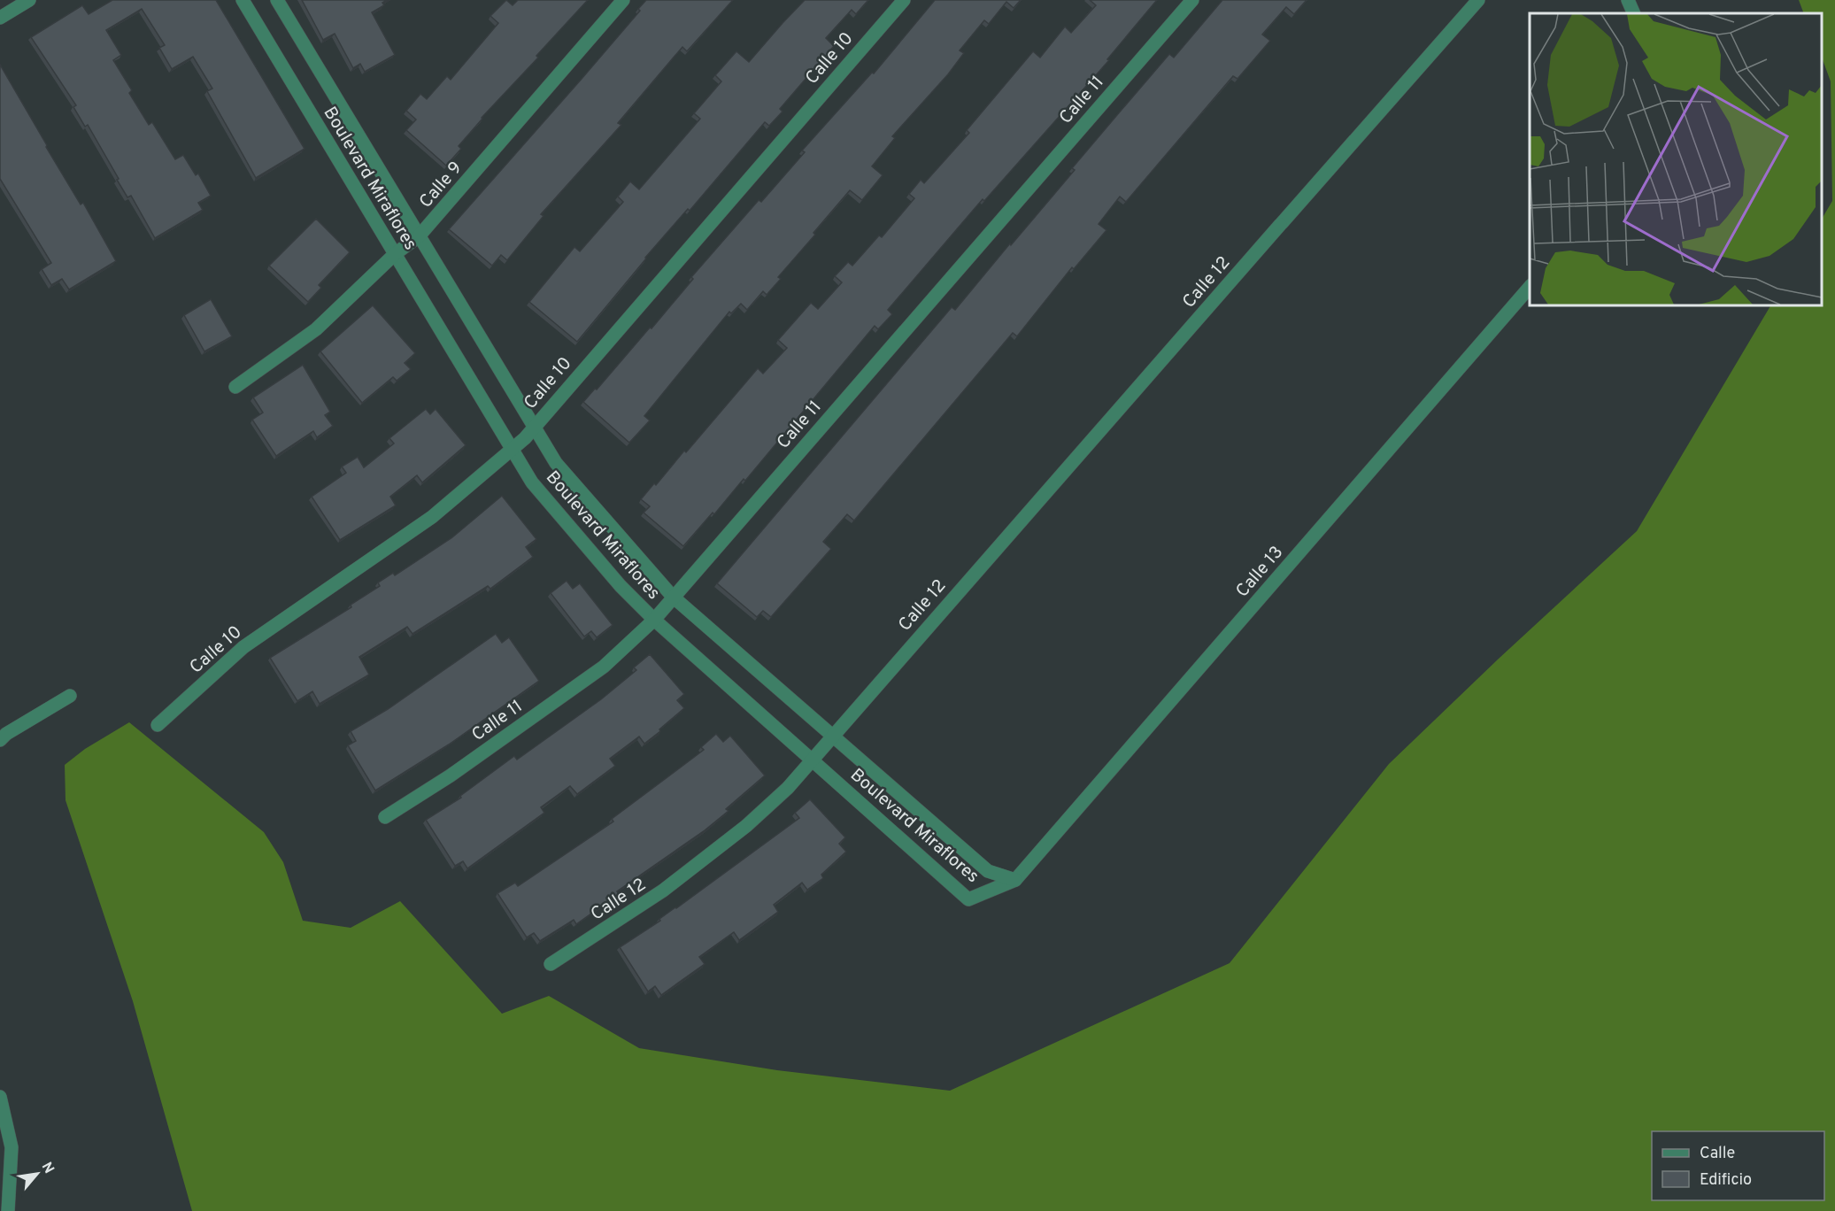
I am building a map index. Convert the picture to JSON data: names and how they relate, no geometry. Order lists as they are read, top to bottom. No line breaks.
{"streets":{"street":["Calle 10","Calle 11","Boulevard Miraflores","Calle 9","Calle 12","Calle 13"]},"crossings":[["Calle 10","Boulevard Miraflores"],["Calle 11","Boulevard Miraflores"],["Boulevard Miraflores","Calle 9"],["Boulevard Miraflores","Calle 12"],["Boulevard Miraflores","Calle 13"]],"legend":["Calle","Edificio"],"north":"top right"}
